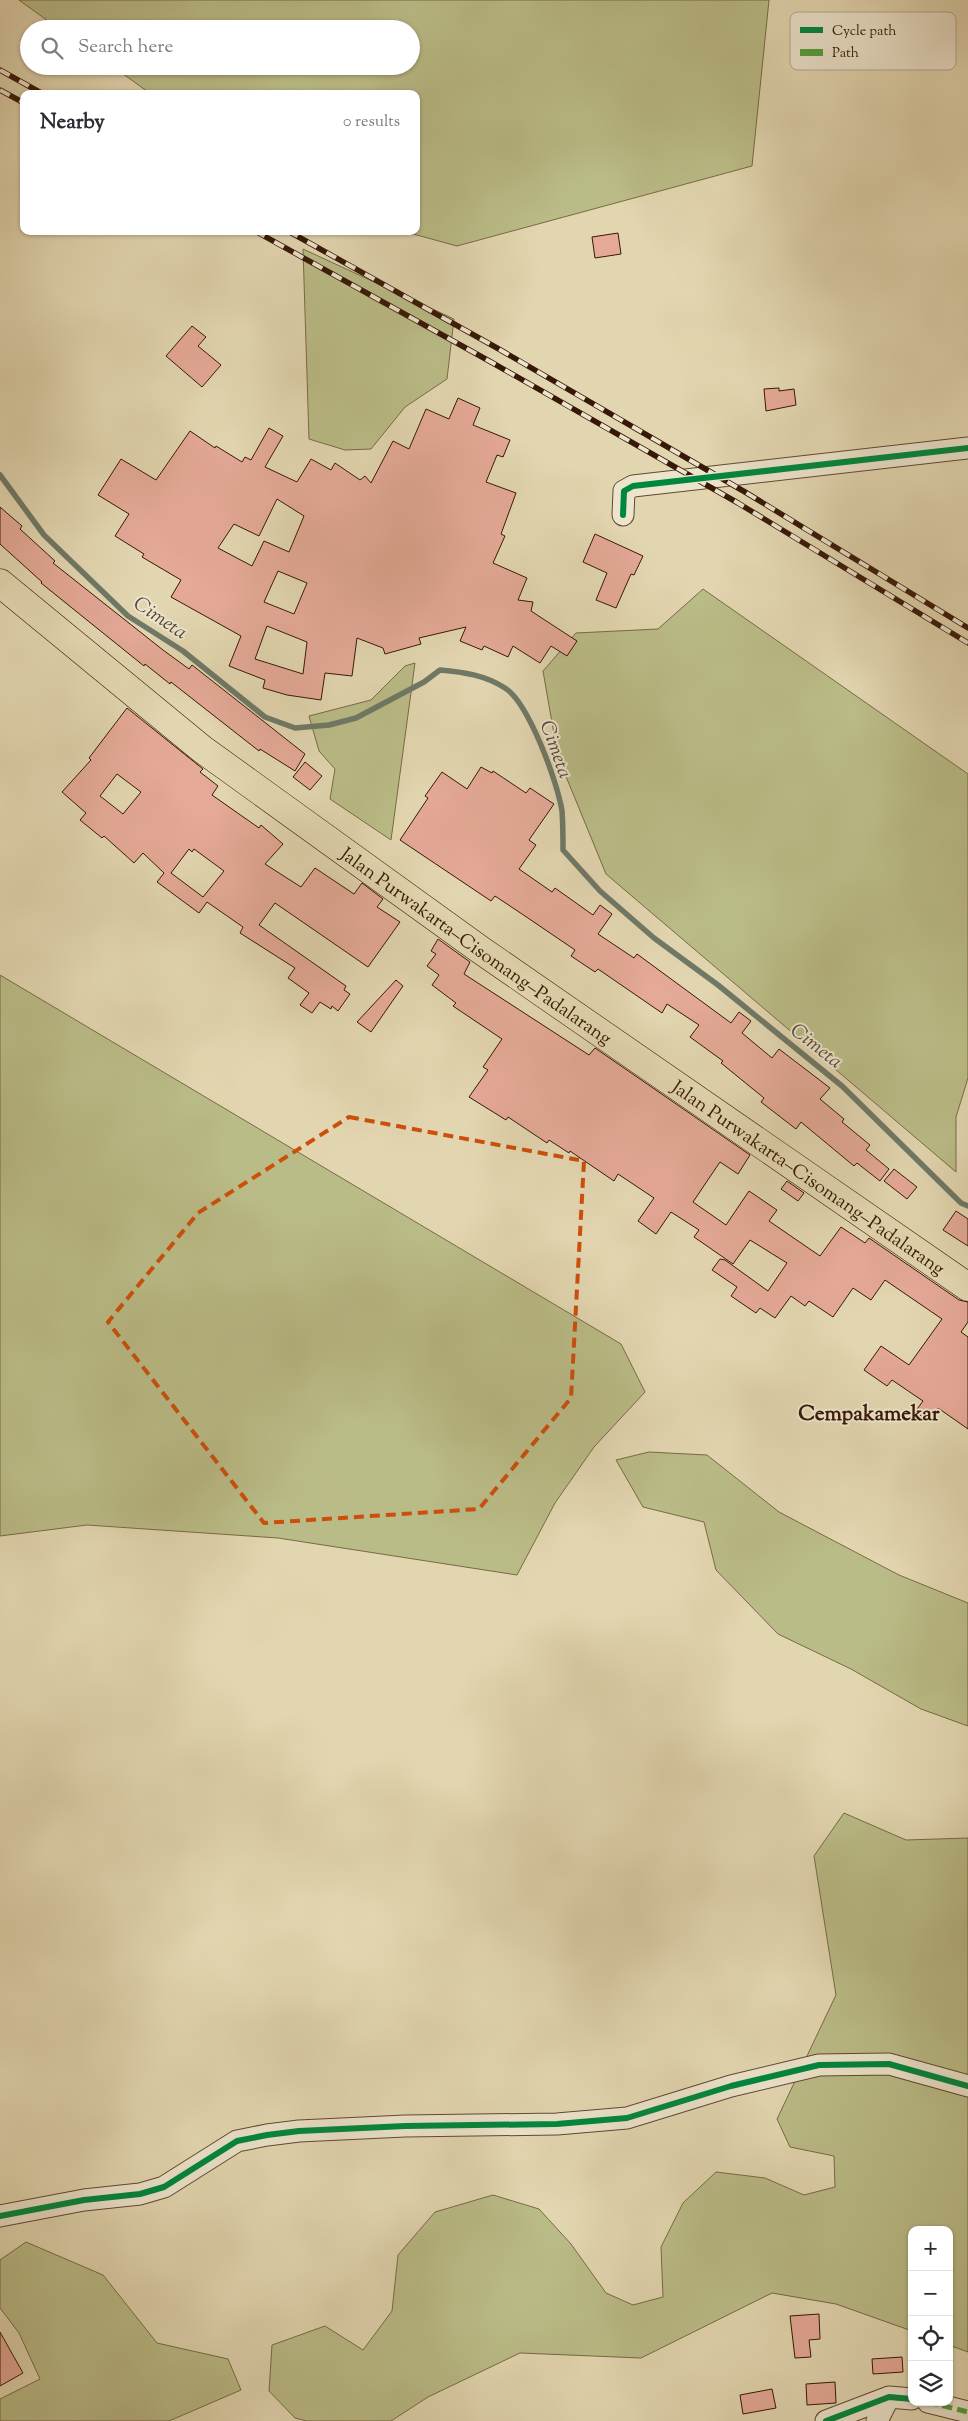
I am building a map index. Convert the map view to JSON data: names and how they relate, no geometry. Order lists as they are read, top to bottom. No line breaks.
{"streets":{"highway":["Jalan Purwakarta–Cisomang–Padalarang"]},"districts":["Cempakamekar"],"water":["Cimeta"],"legend":["Cycle path","Path"],"page":{"search":"Search here","heading":["Nearby","0 results"],"map_buttons":["+","−"]}}
